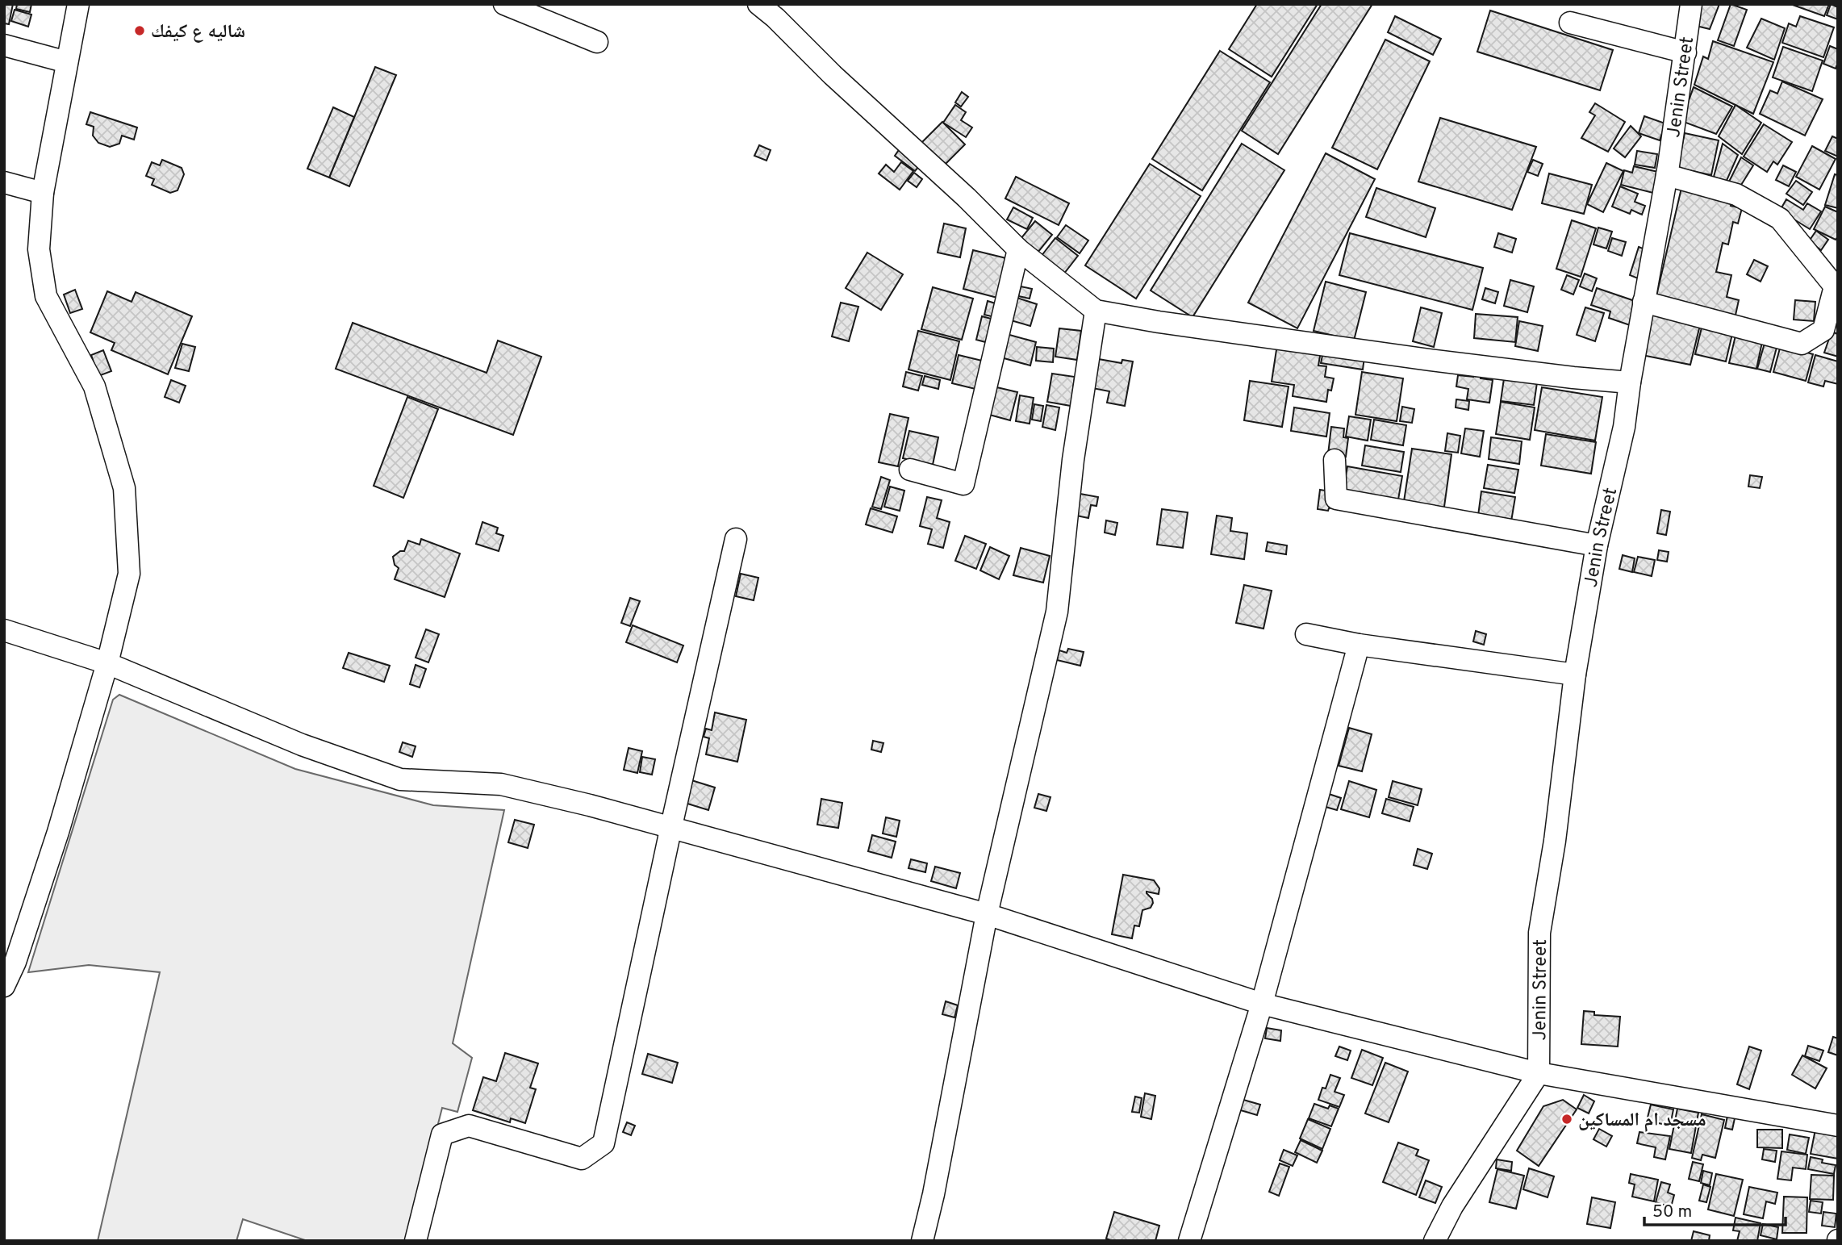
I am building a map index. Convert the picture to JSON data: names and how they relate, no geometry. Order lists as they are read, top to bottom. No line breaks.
{"streets":{"street":["Jenin Street"]},"places":["شاليه ع كيفك","مسجد ام المساكين"],"scale_bar":"50 m"}
